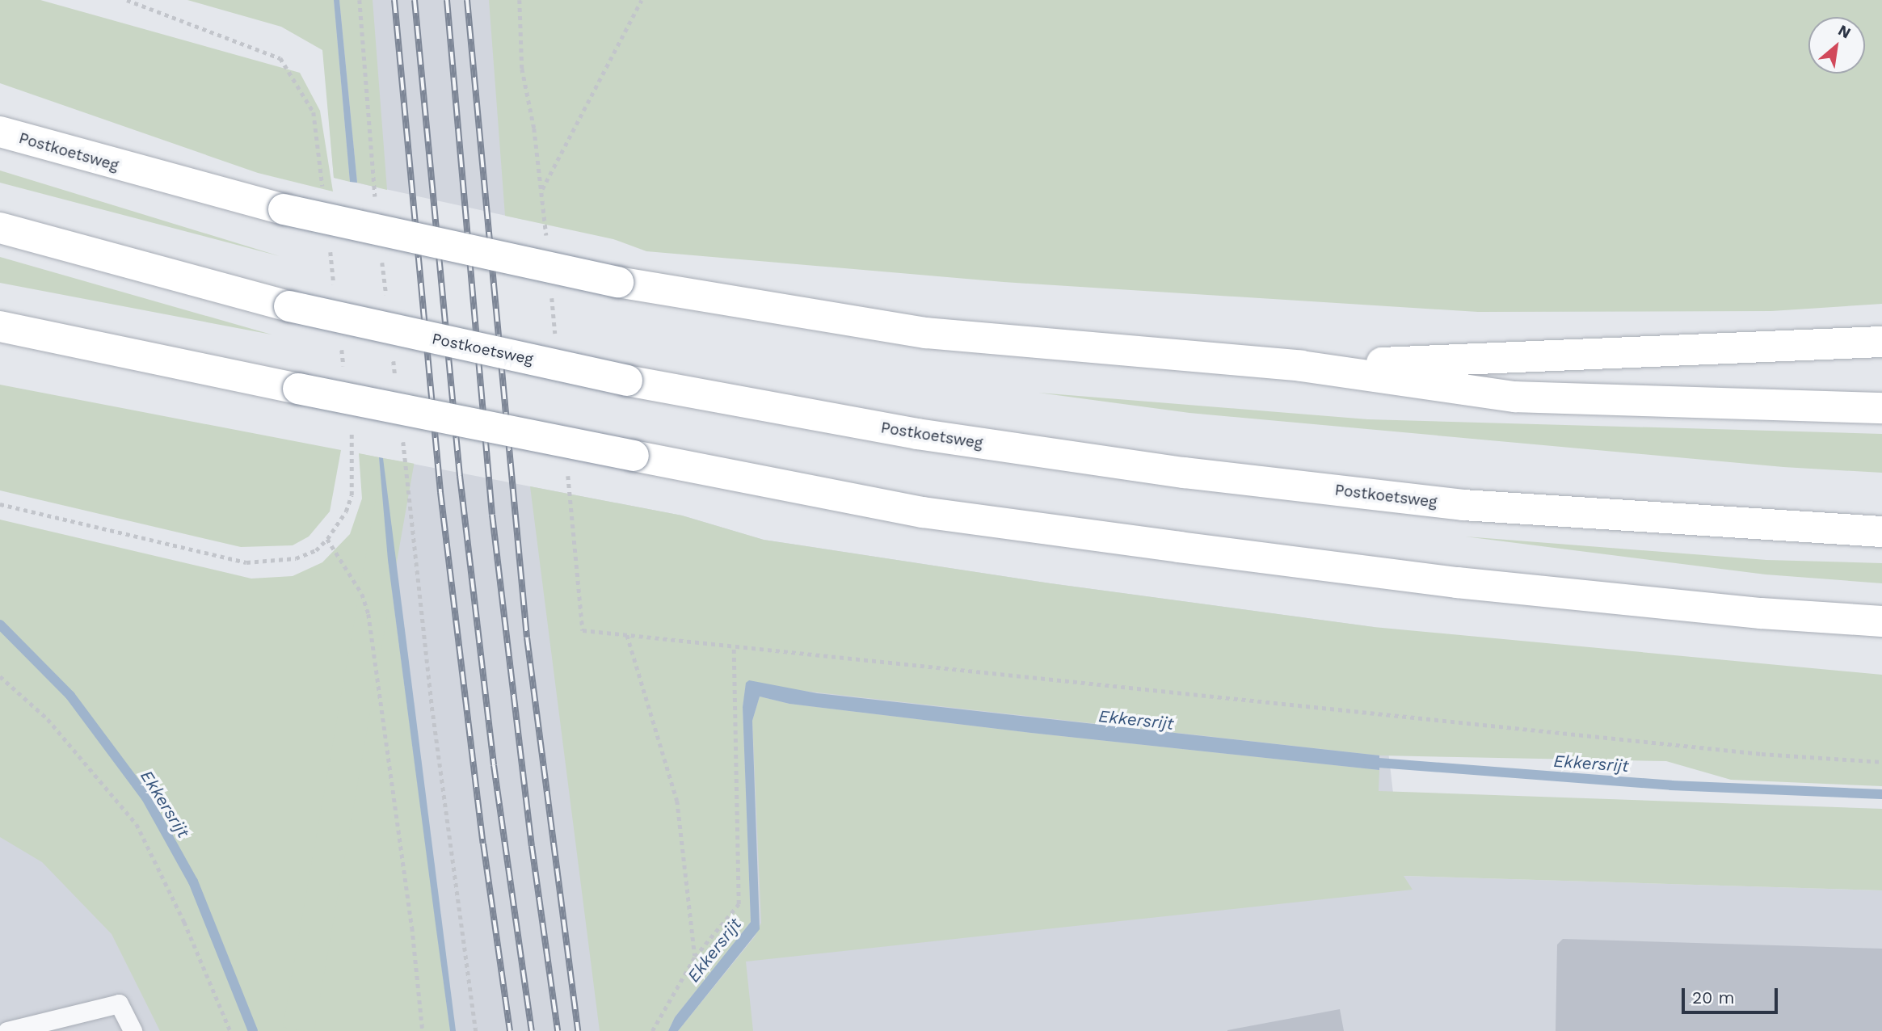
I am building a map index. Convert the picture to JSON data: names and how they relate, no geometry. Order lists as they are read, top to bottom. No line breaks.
{"streets":{"highway":["Postkoetsweg"]},"water":["Ekkersrijt"],"scale_bar":"20 m","north":"top right"}
